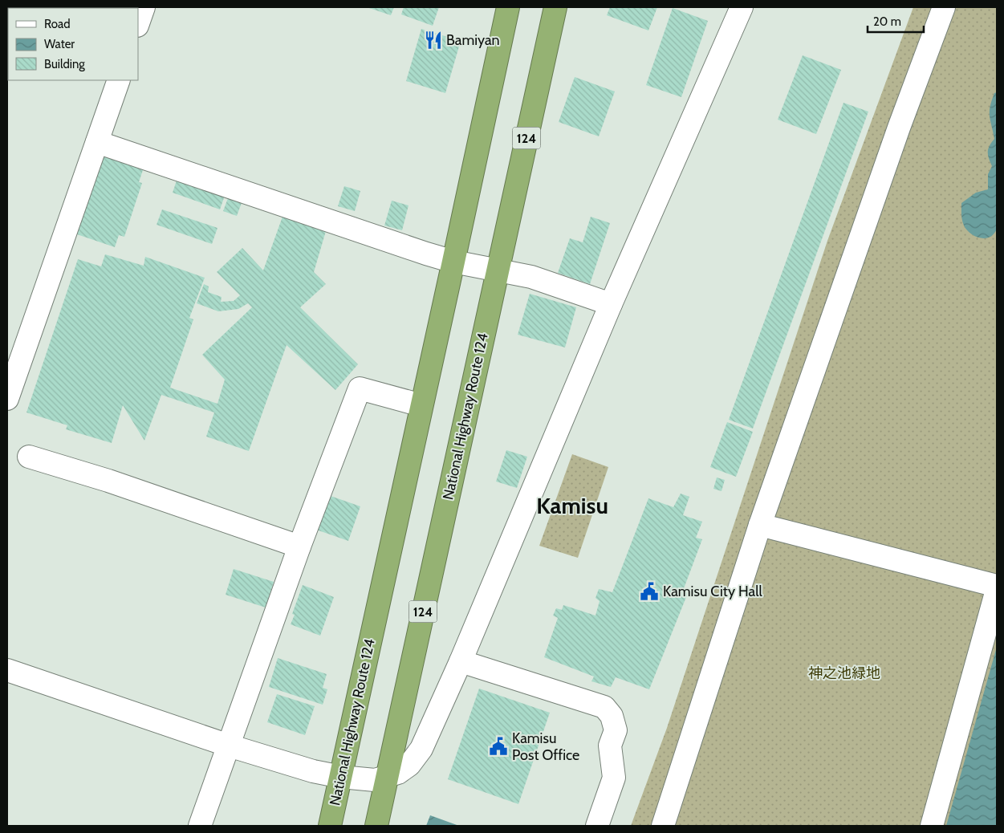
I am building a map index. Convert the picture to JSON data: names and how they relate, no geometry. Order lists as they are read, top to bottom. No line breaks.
{"streets":{"highway":["124","National Highway Route 124"]},"districts":["Kamisu"],"parks":["神之池緑地"],"places":{"restaurant":["Bamiyan"],"public building":["Kamisu City Hall","Kamisu Post Office"]},"legend":["Road","Water","Building"],"scale_bar":"20 m"}
